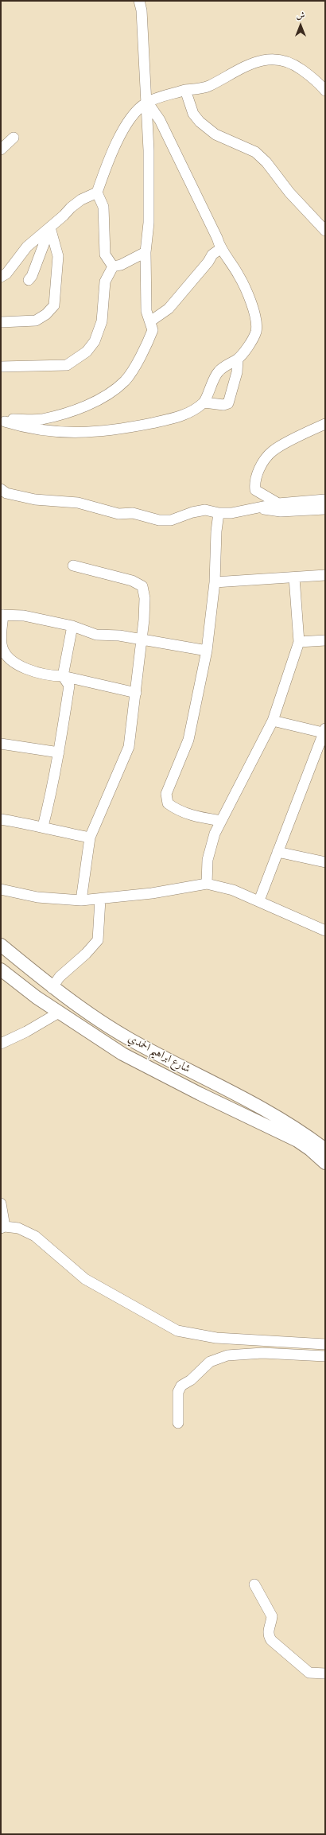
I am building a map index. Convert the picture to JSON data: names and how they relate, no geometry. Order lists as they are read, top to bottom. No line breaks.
{"streets":{"main road":["شارع ابراهيم الحمدي"]},"north":"top"}
